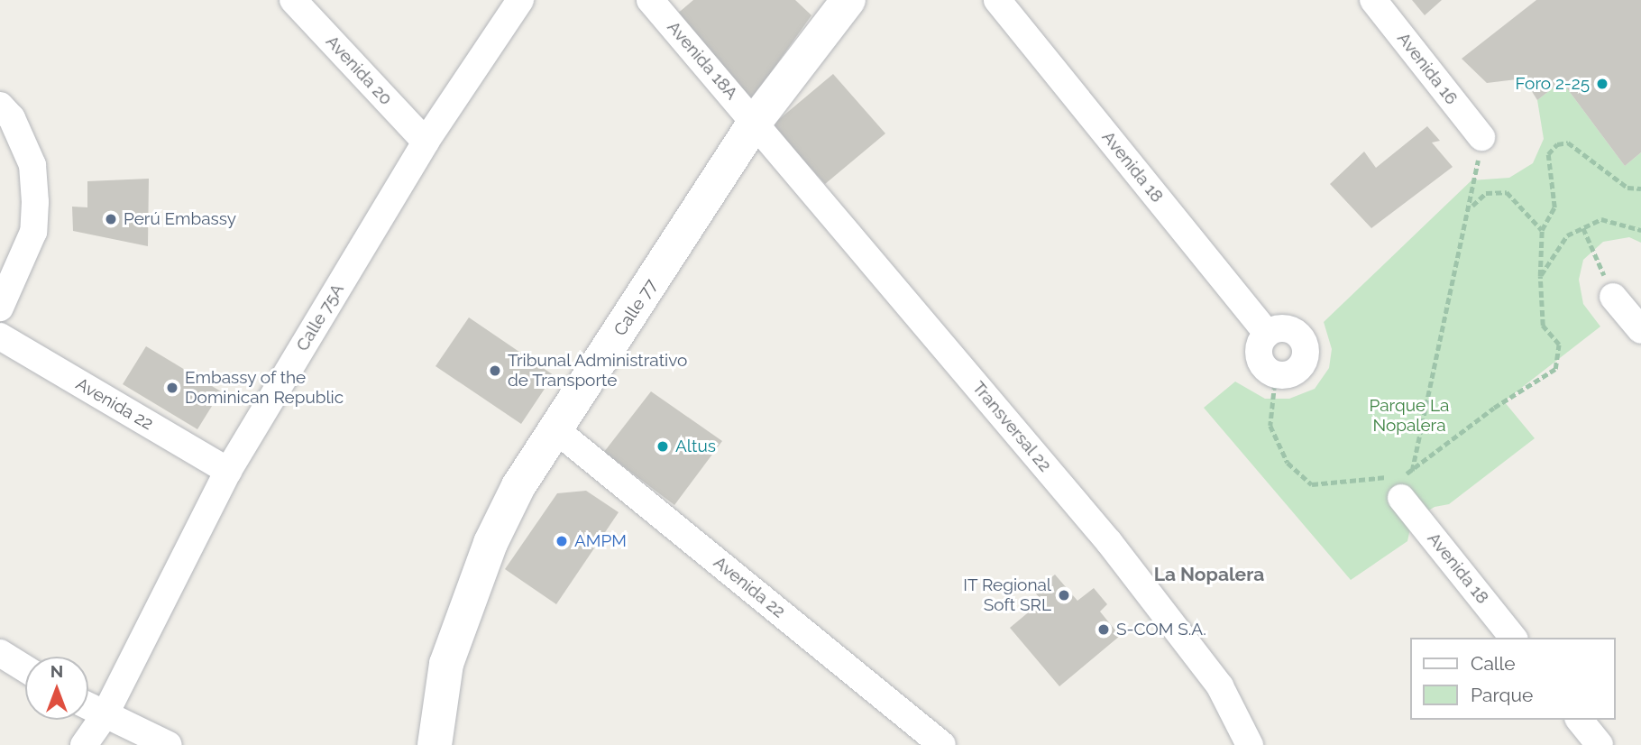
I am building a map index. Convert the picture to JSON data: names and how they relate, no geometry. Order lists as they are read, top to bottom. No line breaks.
{"streets":{"street":["Avenida 18A","Avenida 16","Avenida 20","Avenida 18","Calle 77","Calle 75A","Avenida 22","Transversal 22"]},"crossings":[["Avenida 18A","Calle 77"],["Avenida 18A","Transversal 22"],["Avenida 20","Calle 75A"],["Calle 77","Avenida 22"],["Calle 77","Transversal 22"],["Calle 75A","Avenida 22"]],"districts":["La Nopalera"],"parks":["Parque La Nopalera"],"places":["Foro 2-25","Perú Embassy","Tribunal Administrativo de Transporte","Embassy of the Dominican Republic","Altus","AMPM","IT Regional Soft SRL","S-COM S.A."],"legend":["Calle","Parque"],"north":"top"}
